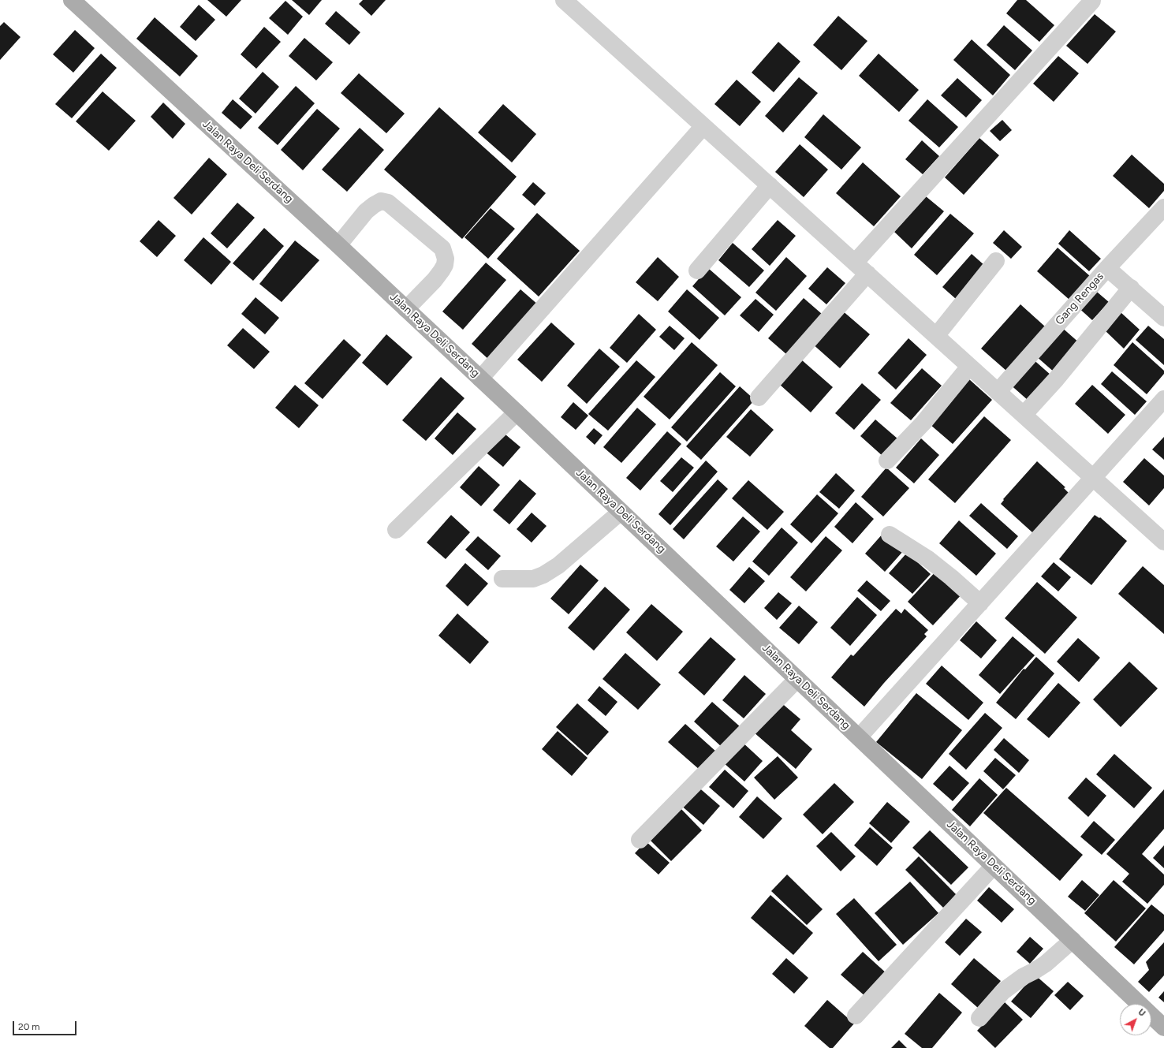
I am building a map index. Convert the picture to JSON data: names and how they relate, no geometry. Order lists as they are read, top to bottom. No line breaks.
{"streets":{"main road":["Jalan Raya Deli Serdang"],"street":["Gang Rengas"]},"scale_bar":"20 m","north":"top right"}
